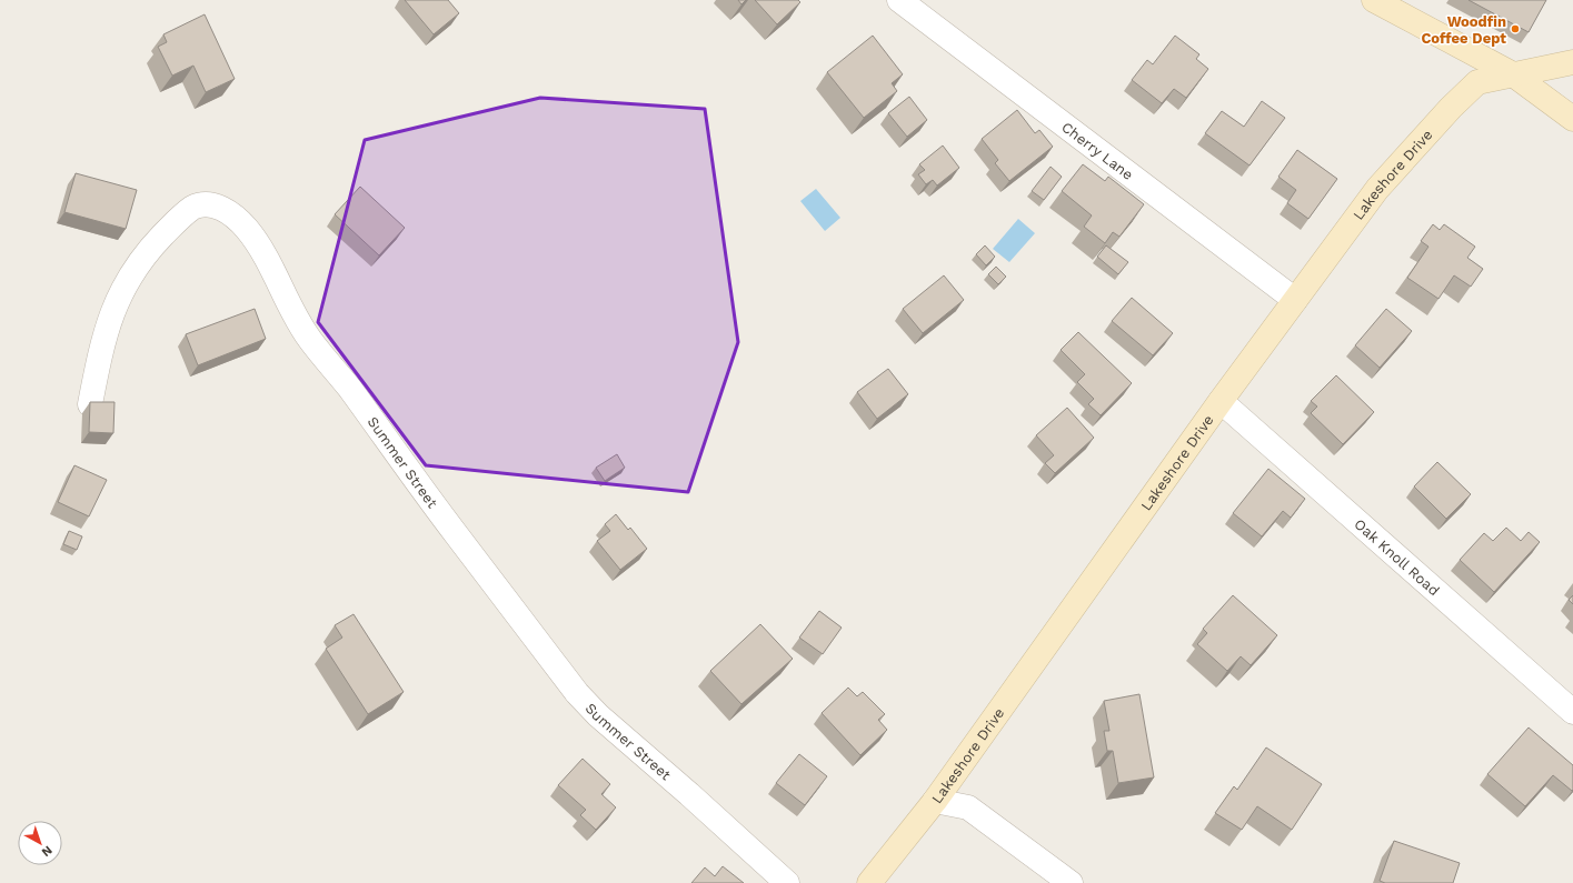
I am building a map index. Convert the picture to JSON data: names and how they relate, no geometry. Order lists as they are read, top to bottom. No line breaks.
{"streets":{"street":["Cherry Lane","Lakeshore Drive","Summer Street","Oak Knoll Road"]},"crossings":[["Cherry Lane","Lakeshore Drive"],["Lakeshore Drive","Oak Knoll Road"]],"places":["Woodfin Coffee Dept"],"north":"bottom right"}
